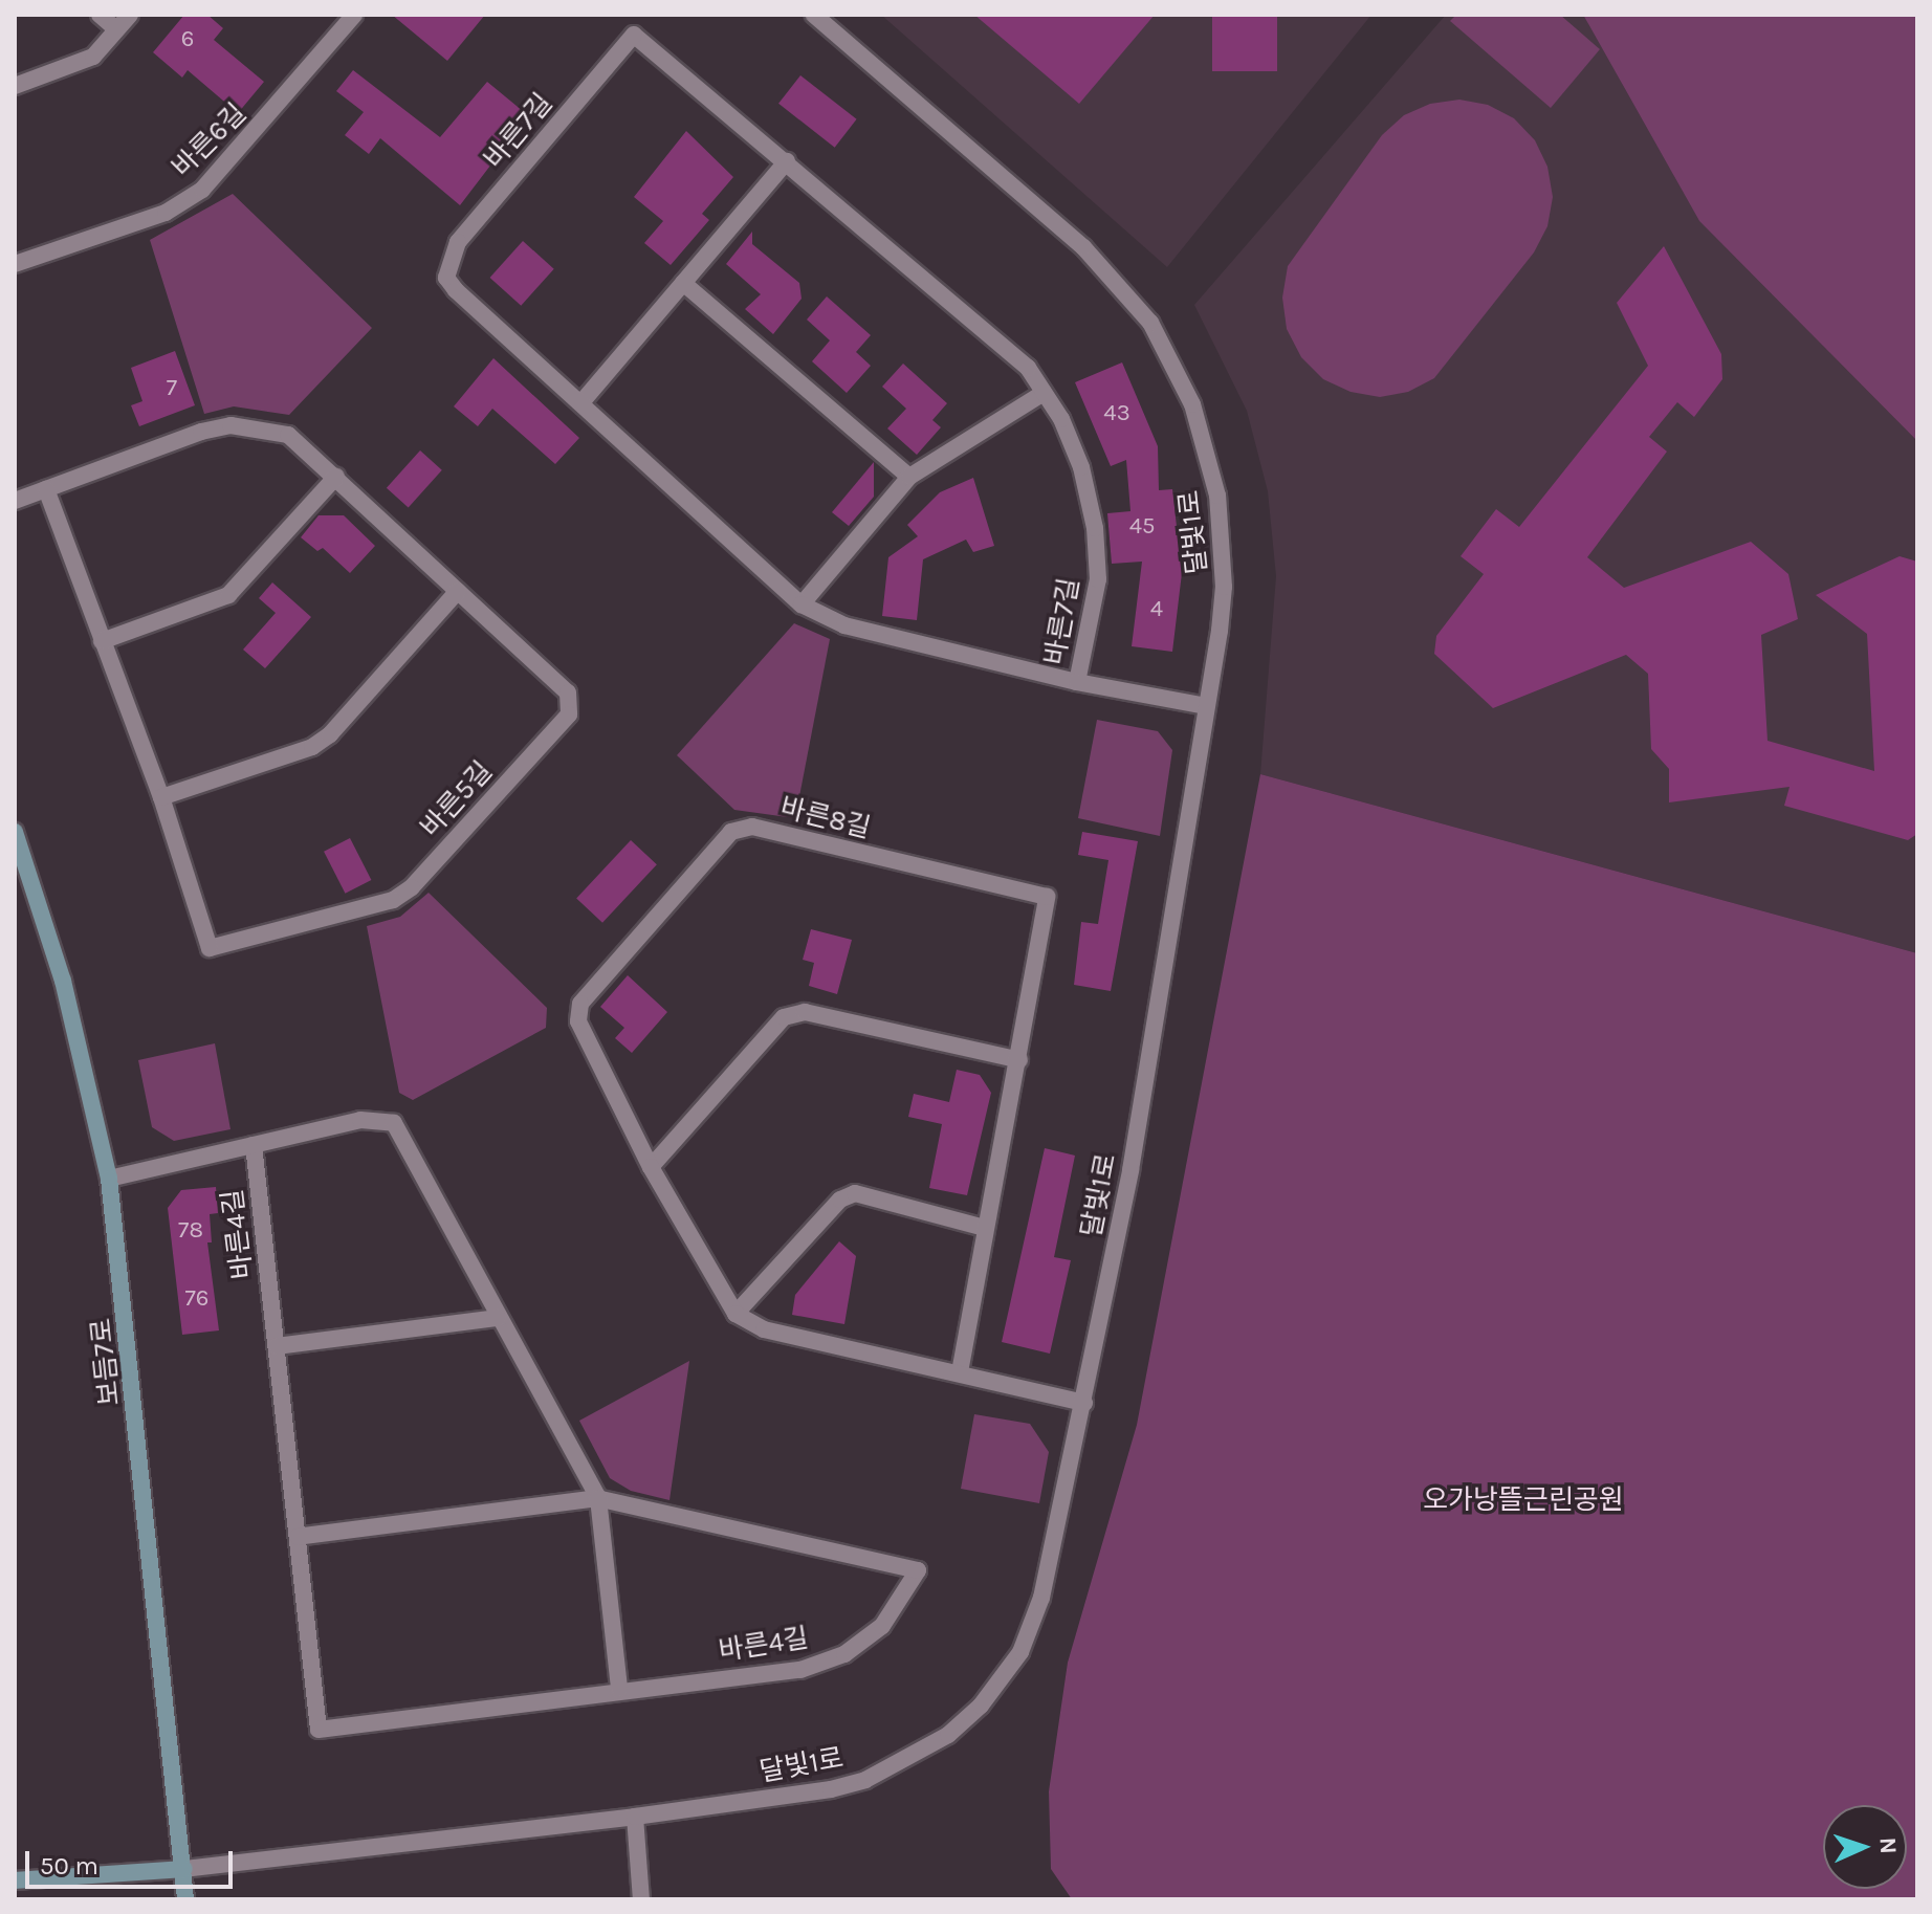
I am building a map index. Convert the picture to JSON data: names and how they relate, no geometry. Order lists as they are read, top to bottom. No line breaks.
{"streets":{"street":["바른7길","바른6길","달빛1로","바른5길","바른8길","바른4길","보듬7로"]},"crossings":[["달빛1로","보듬7로"],["바른4길","보듬7로"]],"parks":["오가낭뜰근린공원"],"house_numbers":["6","7","43","45","4","78","76"],"scale_bar":"50 m","north":"right"}
